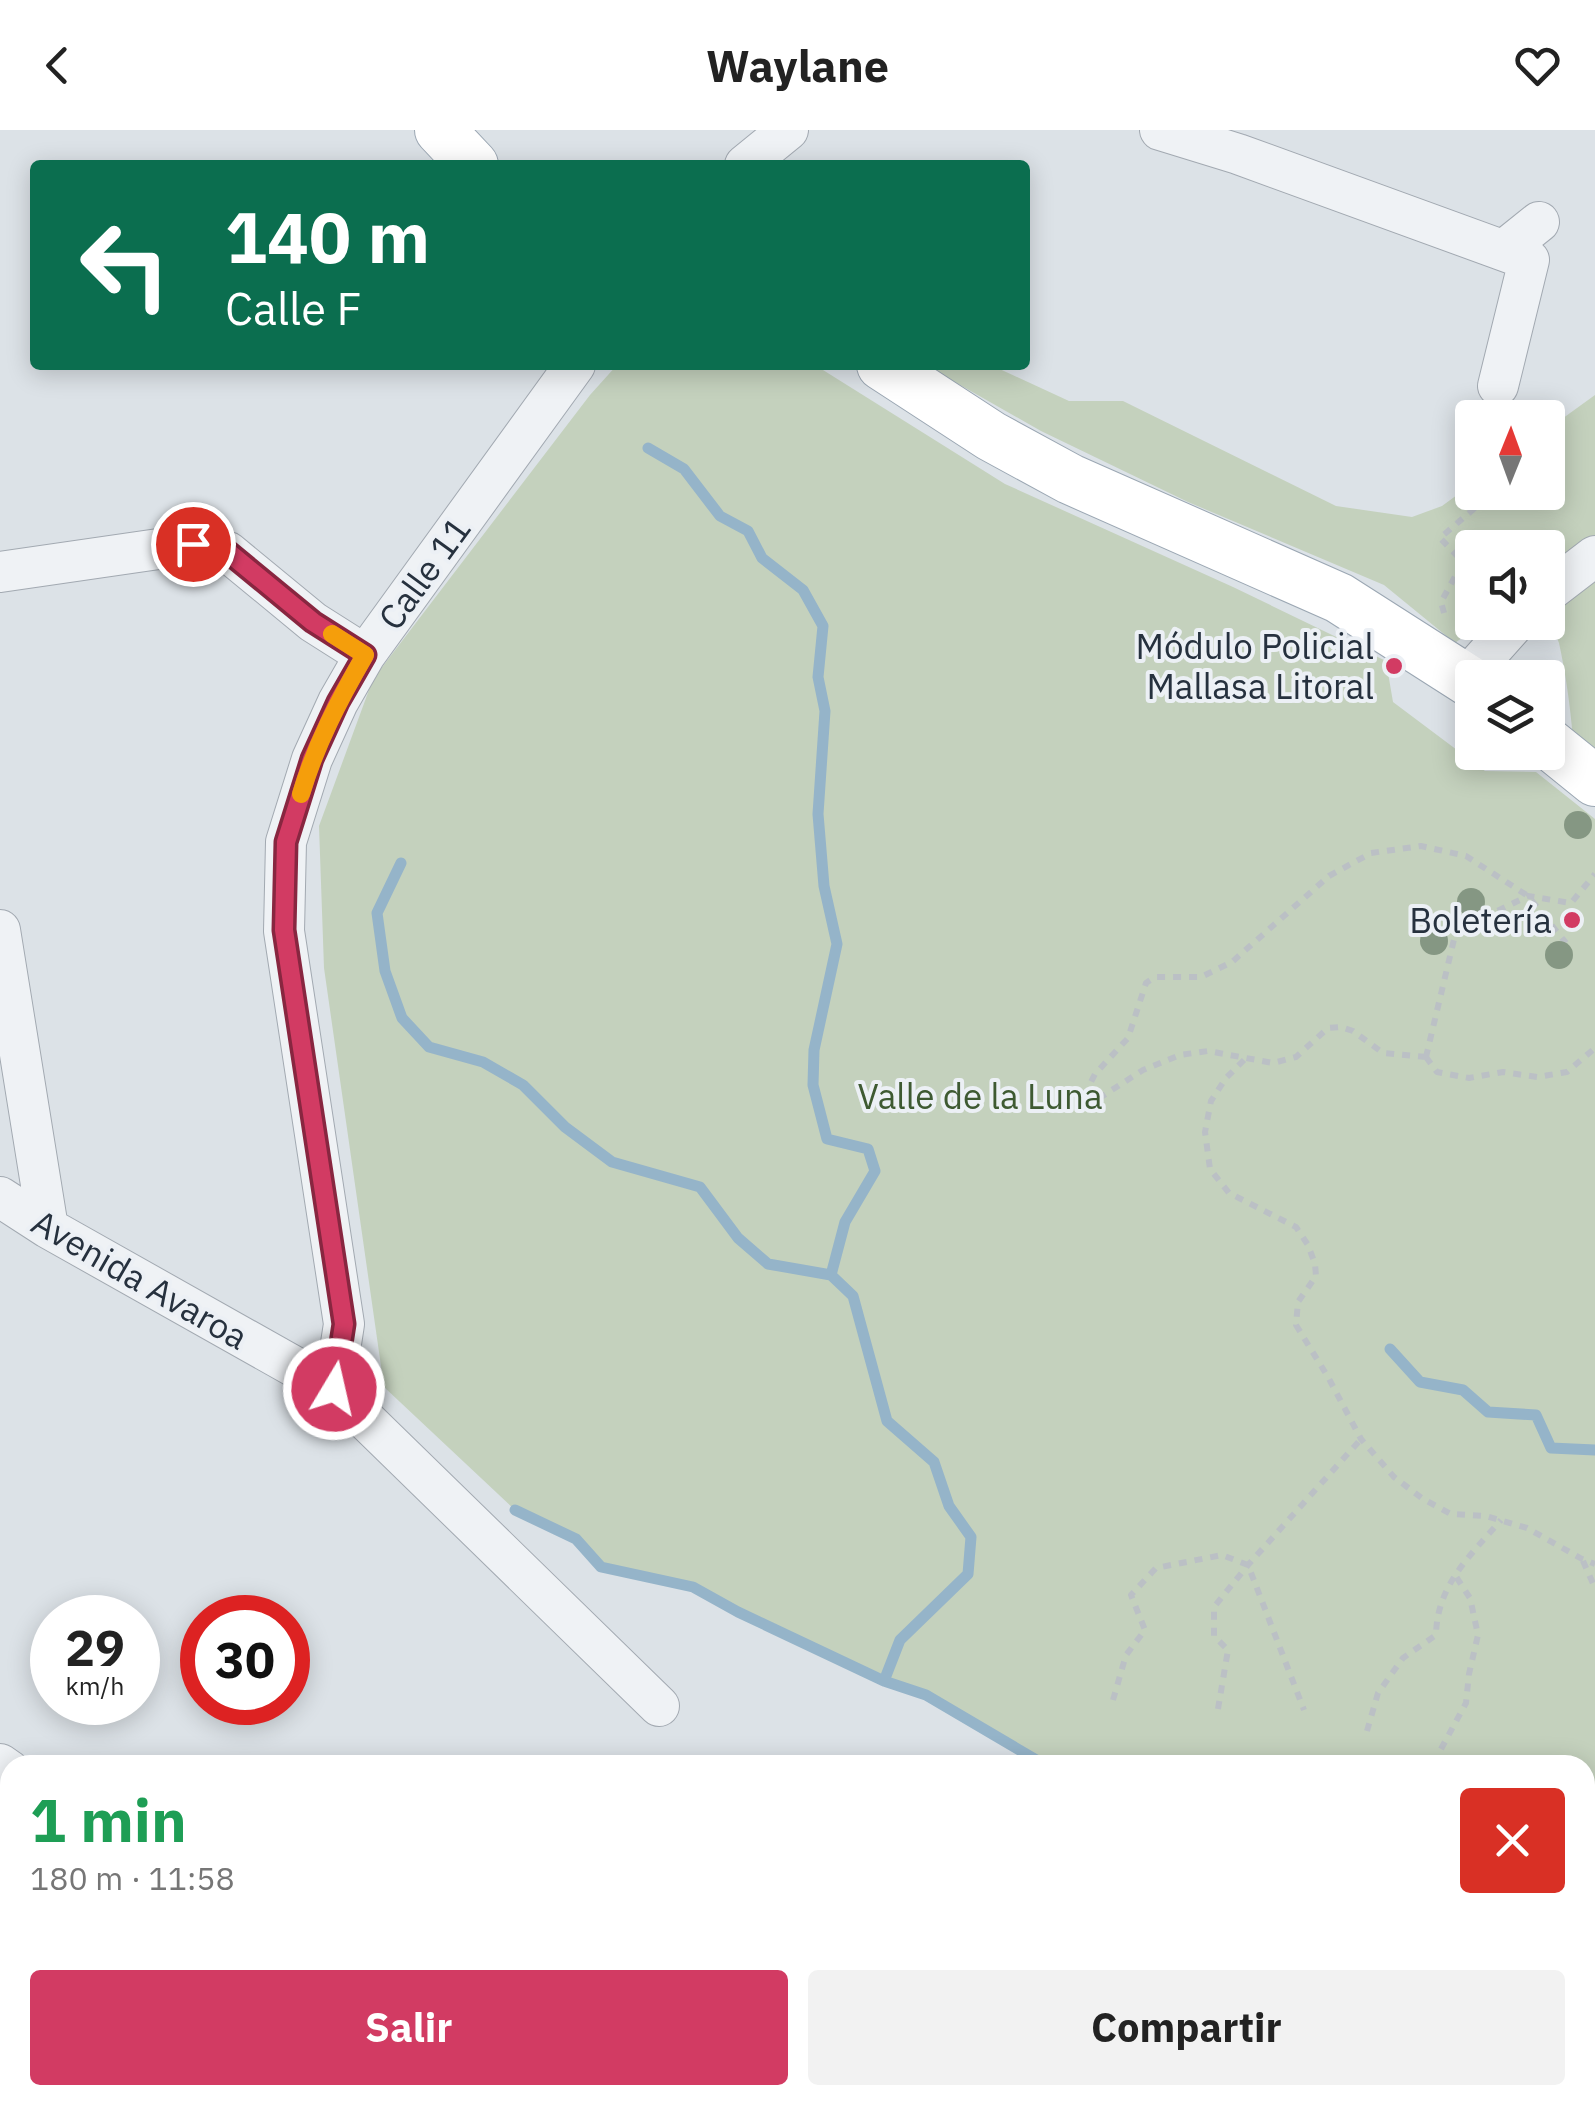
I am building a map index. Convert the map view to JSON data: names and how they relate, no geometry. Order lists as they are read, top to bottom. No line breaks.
{"streets":{"street":["Calle 11","Avenida Avaroa"]},"crossings":[["Calle 11","Avenida Avaroa"]],"parks":["Valle de la Luna"],"places":["Módulo Policial Mallasa Litoral","Boletería"],"north":"top","page":{"header":"Waylane","turn":["140 m","Calle F"],"speed":"29 km/h","limit":"30","heading":["1 min","180 m · 11:58"],"buttons":["Salir","Compartir"]}}
